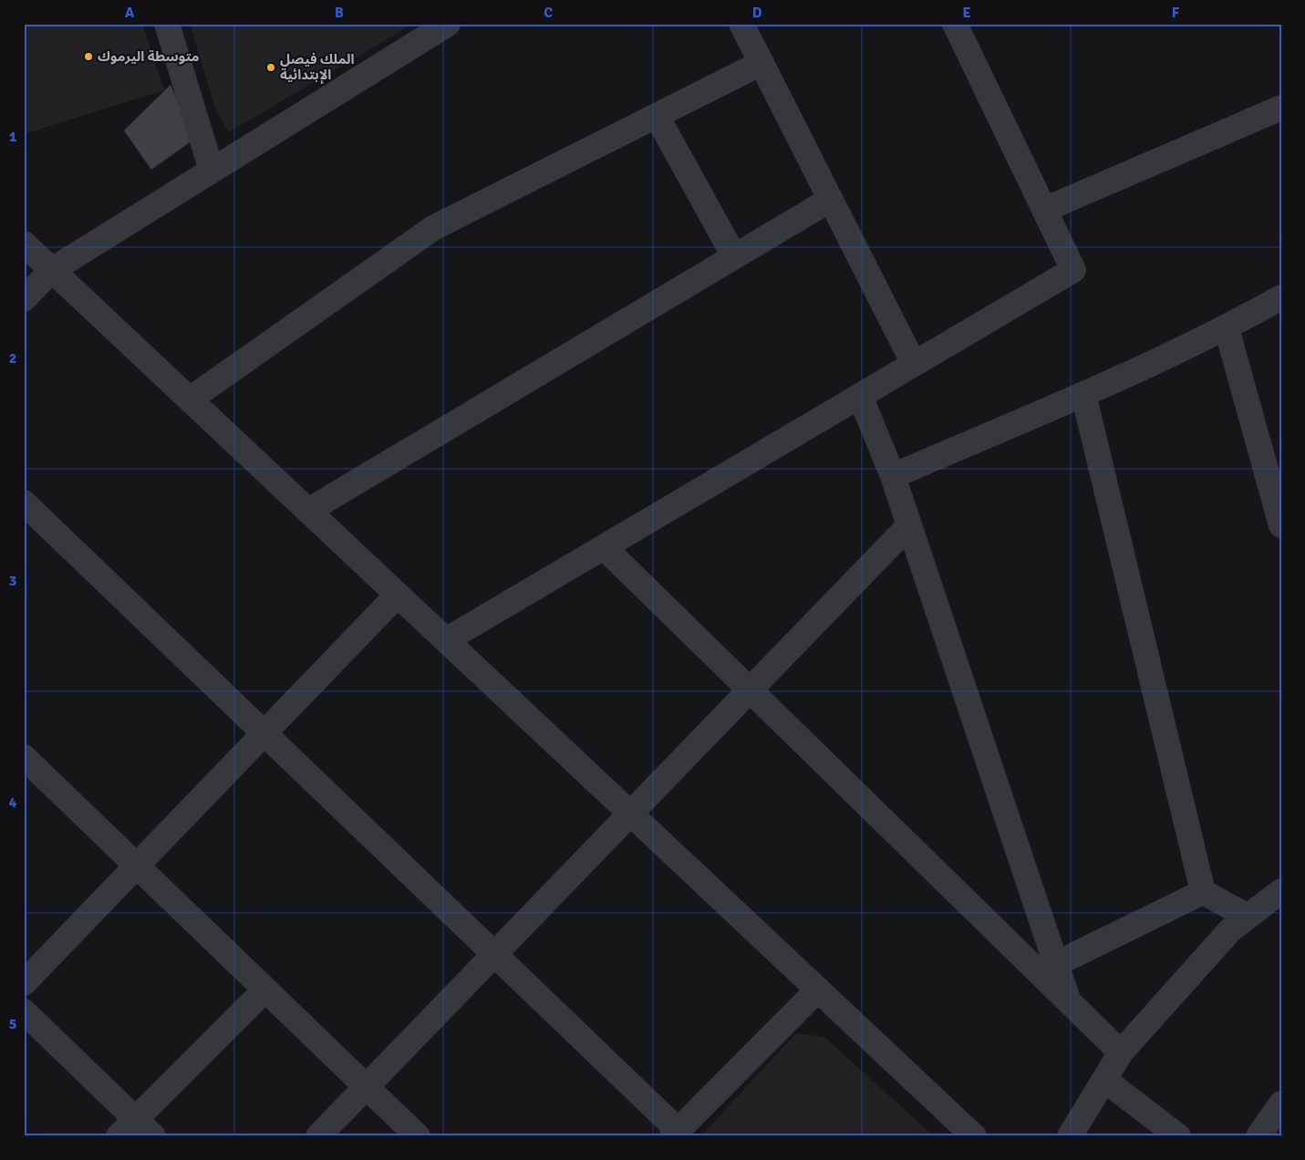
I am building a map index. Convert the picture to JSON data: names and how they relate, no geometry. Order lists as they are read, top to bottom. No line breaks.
{"places":["متوسطة اليرموك","الملك فيصل الإبتدائية"],"grid":{"columns":["A","B","C","D","E","F"],"rows":["1","2","3","4","5"]}}
